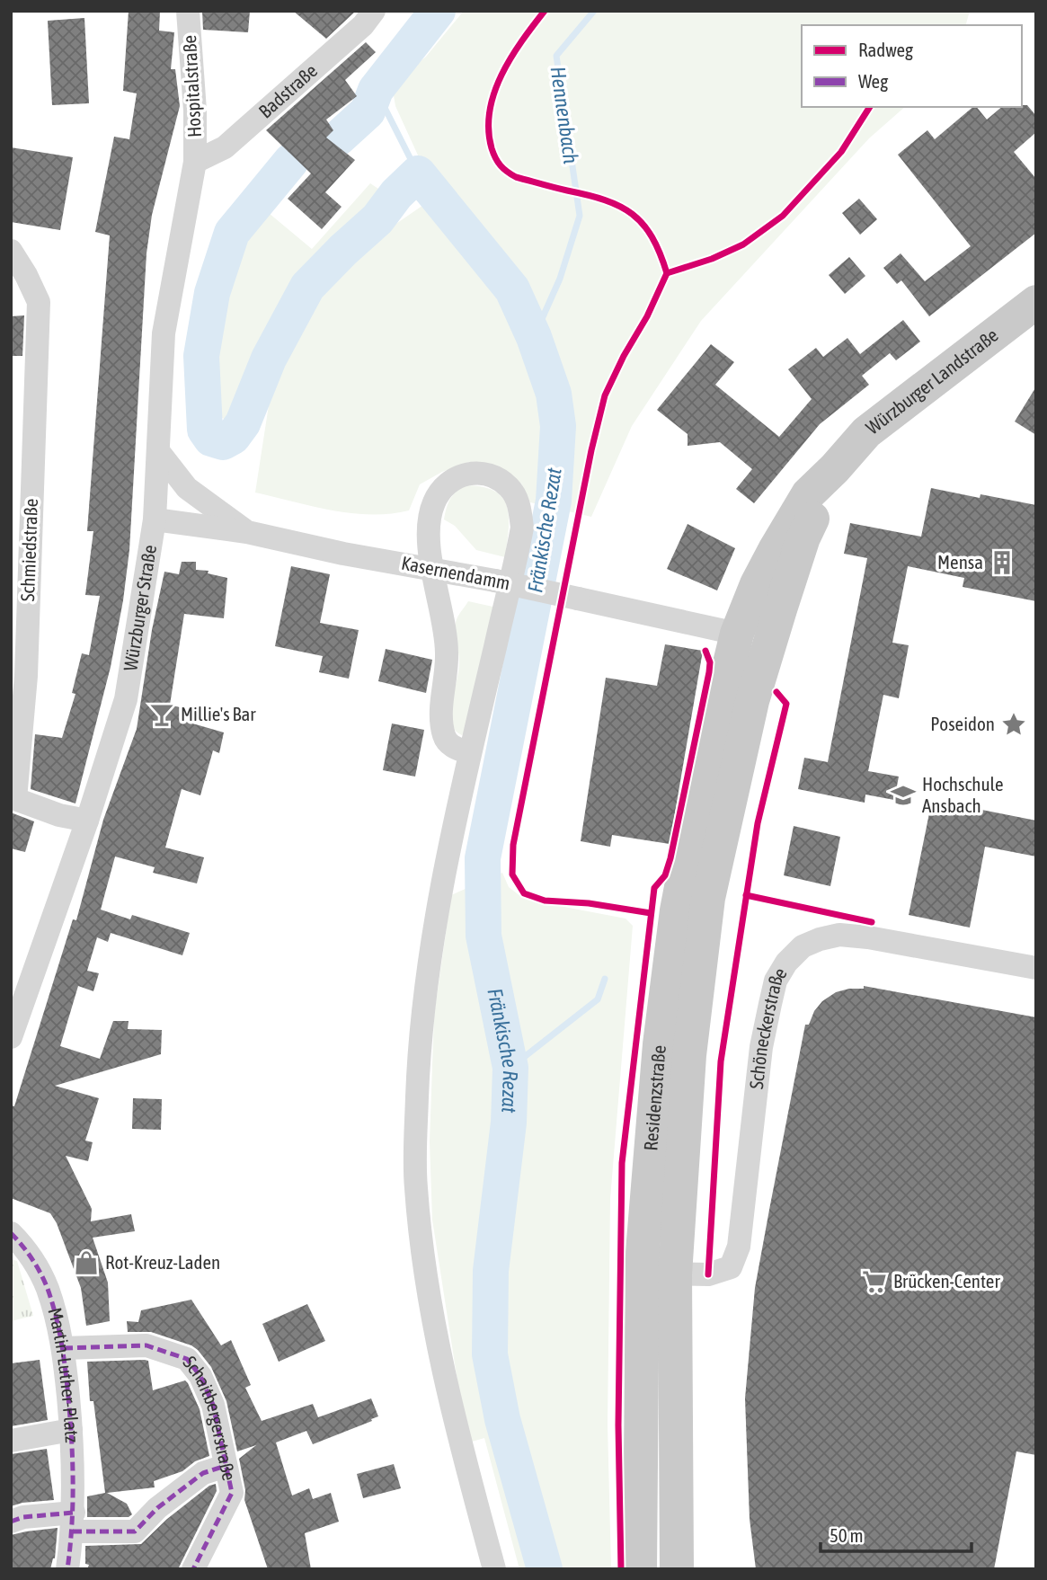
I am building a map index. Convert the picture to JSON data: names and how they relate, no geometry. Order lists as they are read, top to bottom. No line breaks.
{"streets":{"main road":["Würzburger Landstraße","Residenzstraße"],"street":["Hospitalstraße","Badstraße","Schmiedstraße","Kasernendamm","Würzburger Straße","Schöneckerstraße","Martin-Luther-Platz","Schaitbergerstraße"]},"crossings":[["Hospitalstraße","Badstraße"],["Hospitalstraße","Würzburger Straße"],["Badstraße","Würzburger Straße"],["Würzburger Landstraße","Kasernendamm"],["Würzburger Landstraße","Residenzstraße"],["Schmiedstraße","Würzburger Straße"],["Kasernendamm","Würzburger Straße"],["Kasernendamm","Residenzstraße"],["Schöneckerstraße","Residenzstraße"],["Martin-Luther-Platz","Schaitbergerstraße"]],"water":["Hennenbach","Fränkische Rezat"],"places":{"building":["Mensa"],"bar":["Millie's Bar"],"place":["Poseidon"],"school or university":["Hochschule Ansbach"],"shop":["Rot-Kreuz-Laden"],"supermarket":["Brücken-Center"]},"legend":["Radweg","Weg"],"scale_bar":"50 m"}
